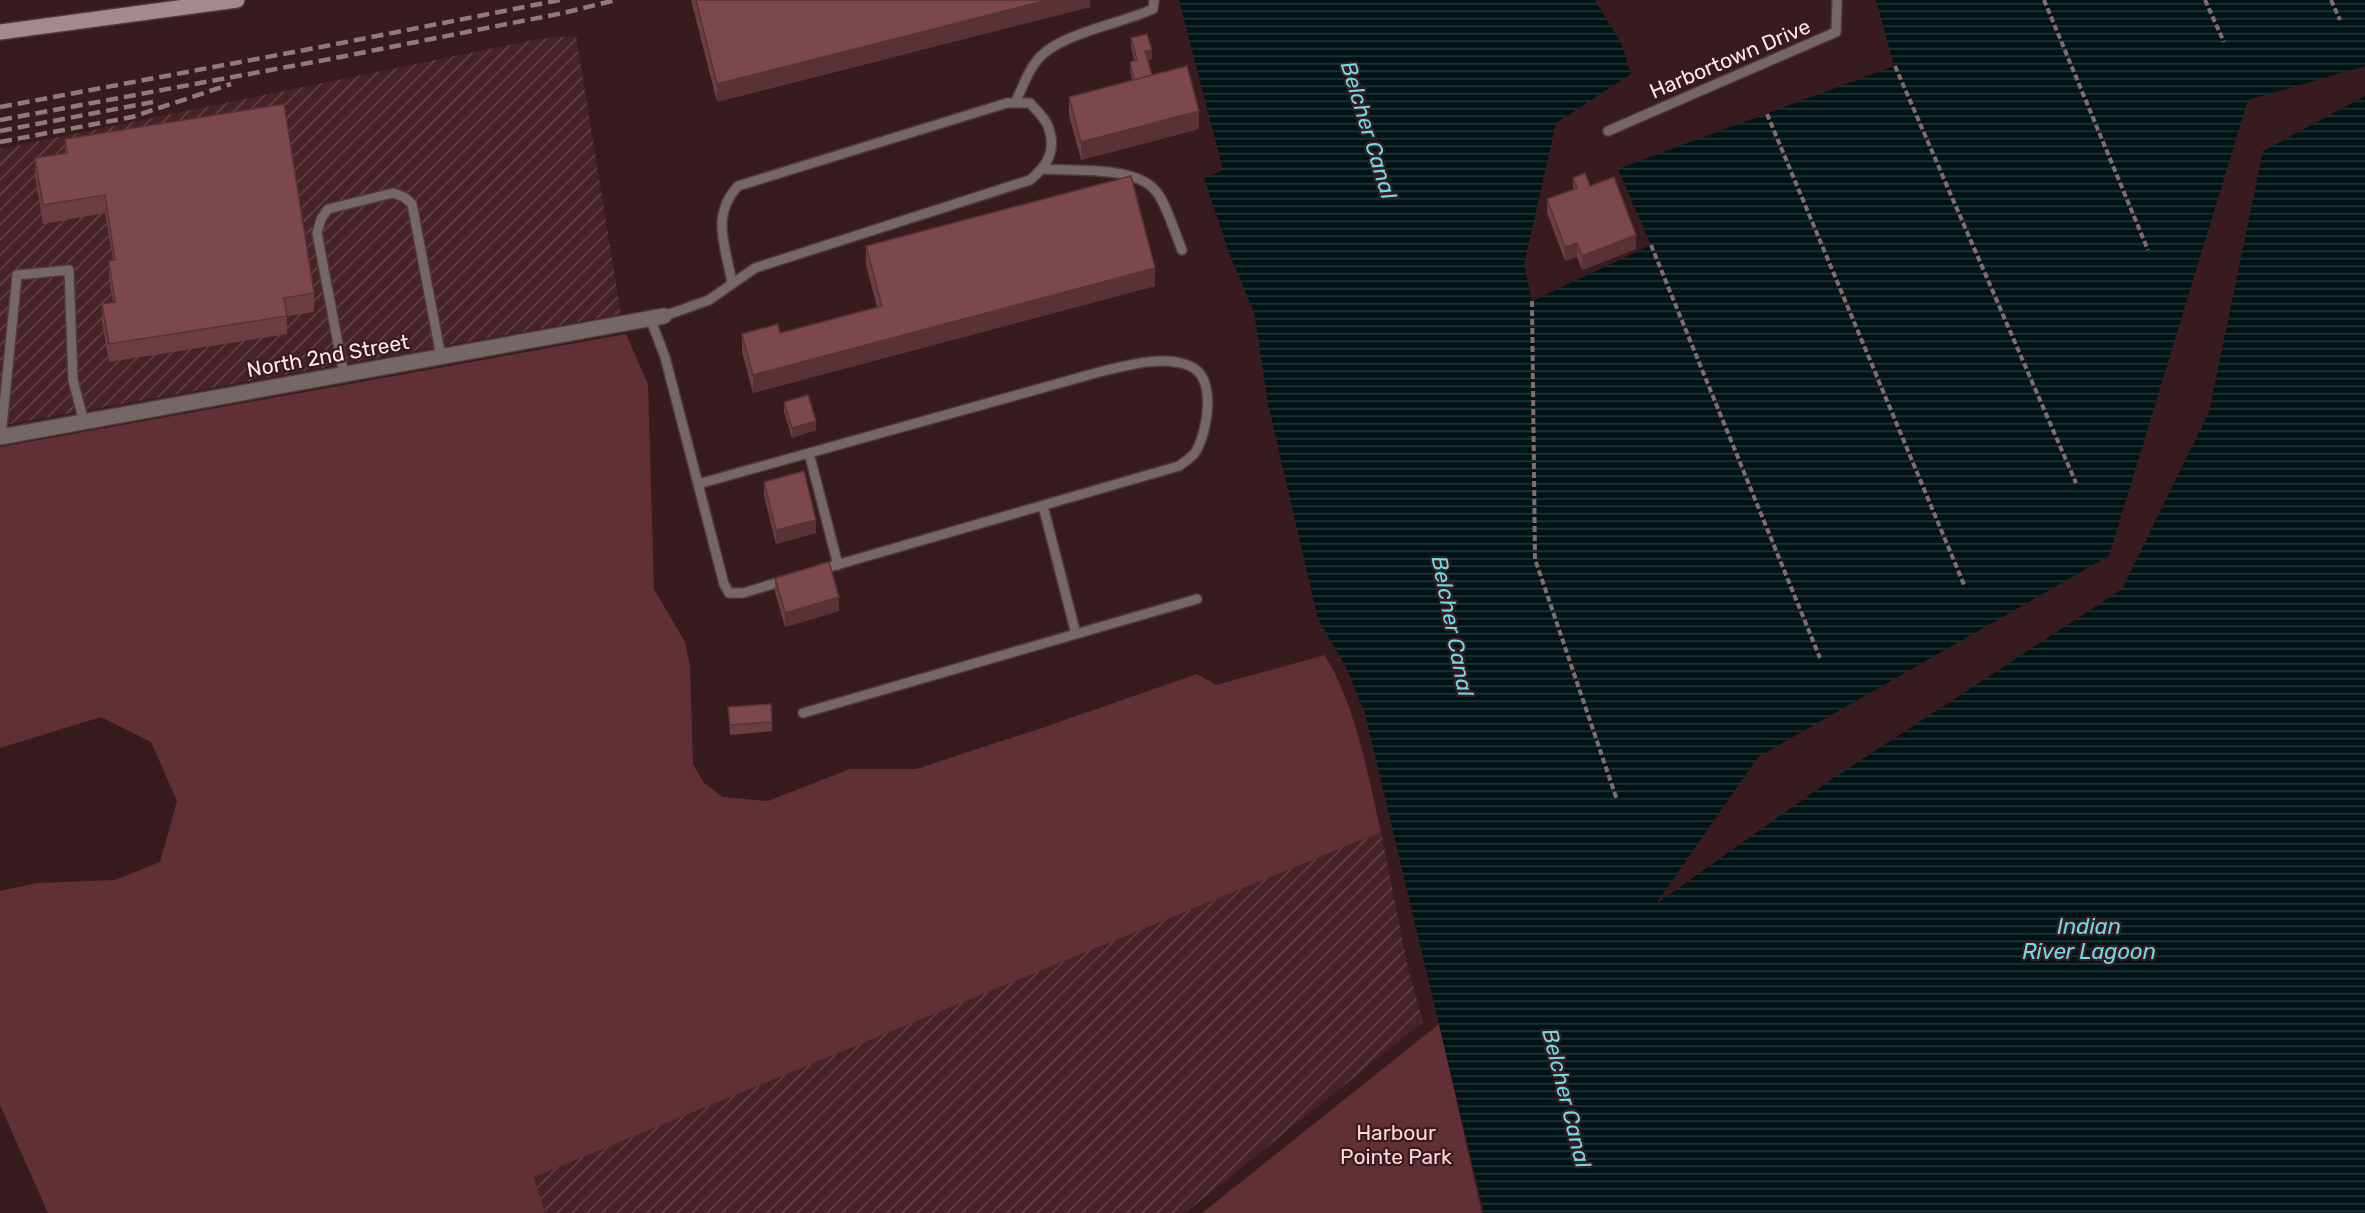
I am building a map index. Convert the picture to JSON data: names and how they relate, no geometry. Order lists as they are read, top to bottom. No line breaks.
{"streets":{"street":["North 2nd Street"],"lane":["Harbortown Drive"]},"water":["Belcher Canal","Indian River Lagoon"],"parks":["Harbour Pointe Park"]}
